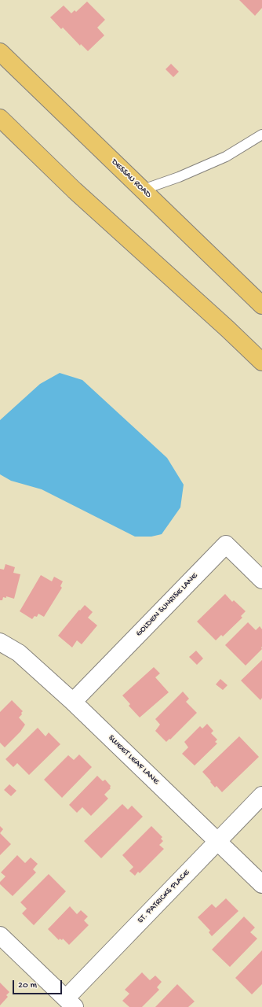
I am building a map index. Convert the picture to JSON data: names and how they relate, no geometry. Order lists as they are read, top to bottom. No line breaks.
{"streets":{"main road":["DESSAU ROAD"],"street":["GOLDEN SUNRISE LANE","SWEET LEAF LANE","ST. PATRICKS PLACE"]},"crossings":[["GOLDEN SUNRISE LANE","SWEET LEAF LANE"],["SWEET LEAF LANE","ST. PATRICKS PLACE"]],"scale_bar":"20 m"}
